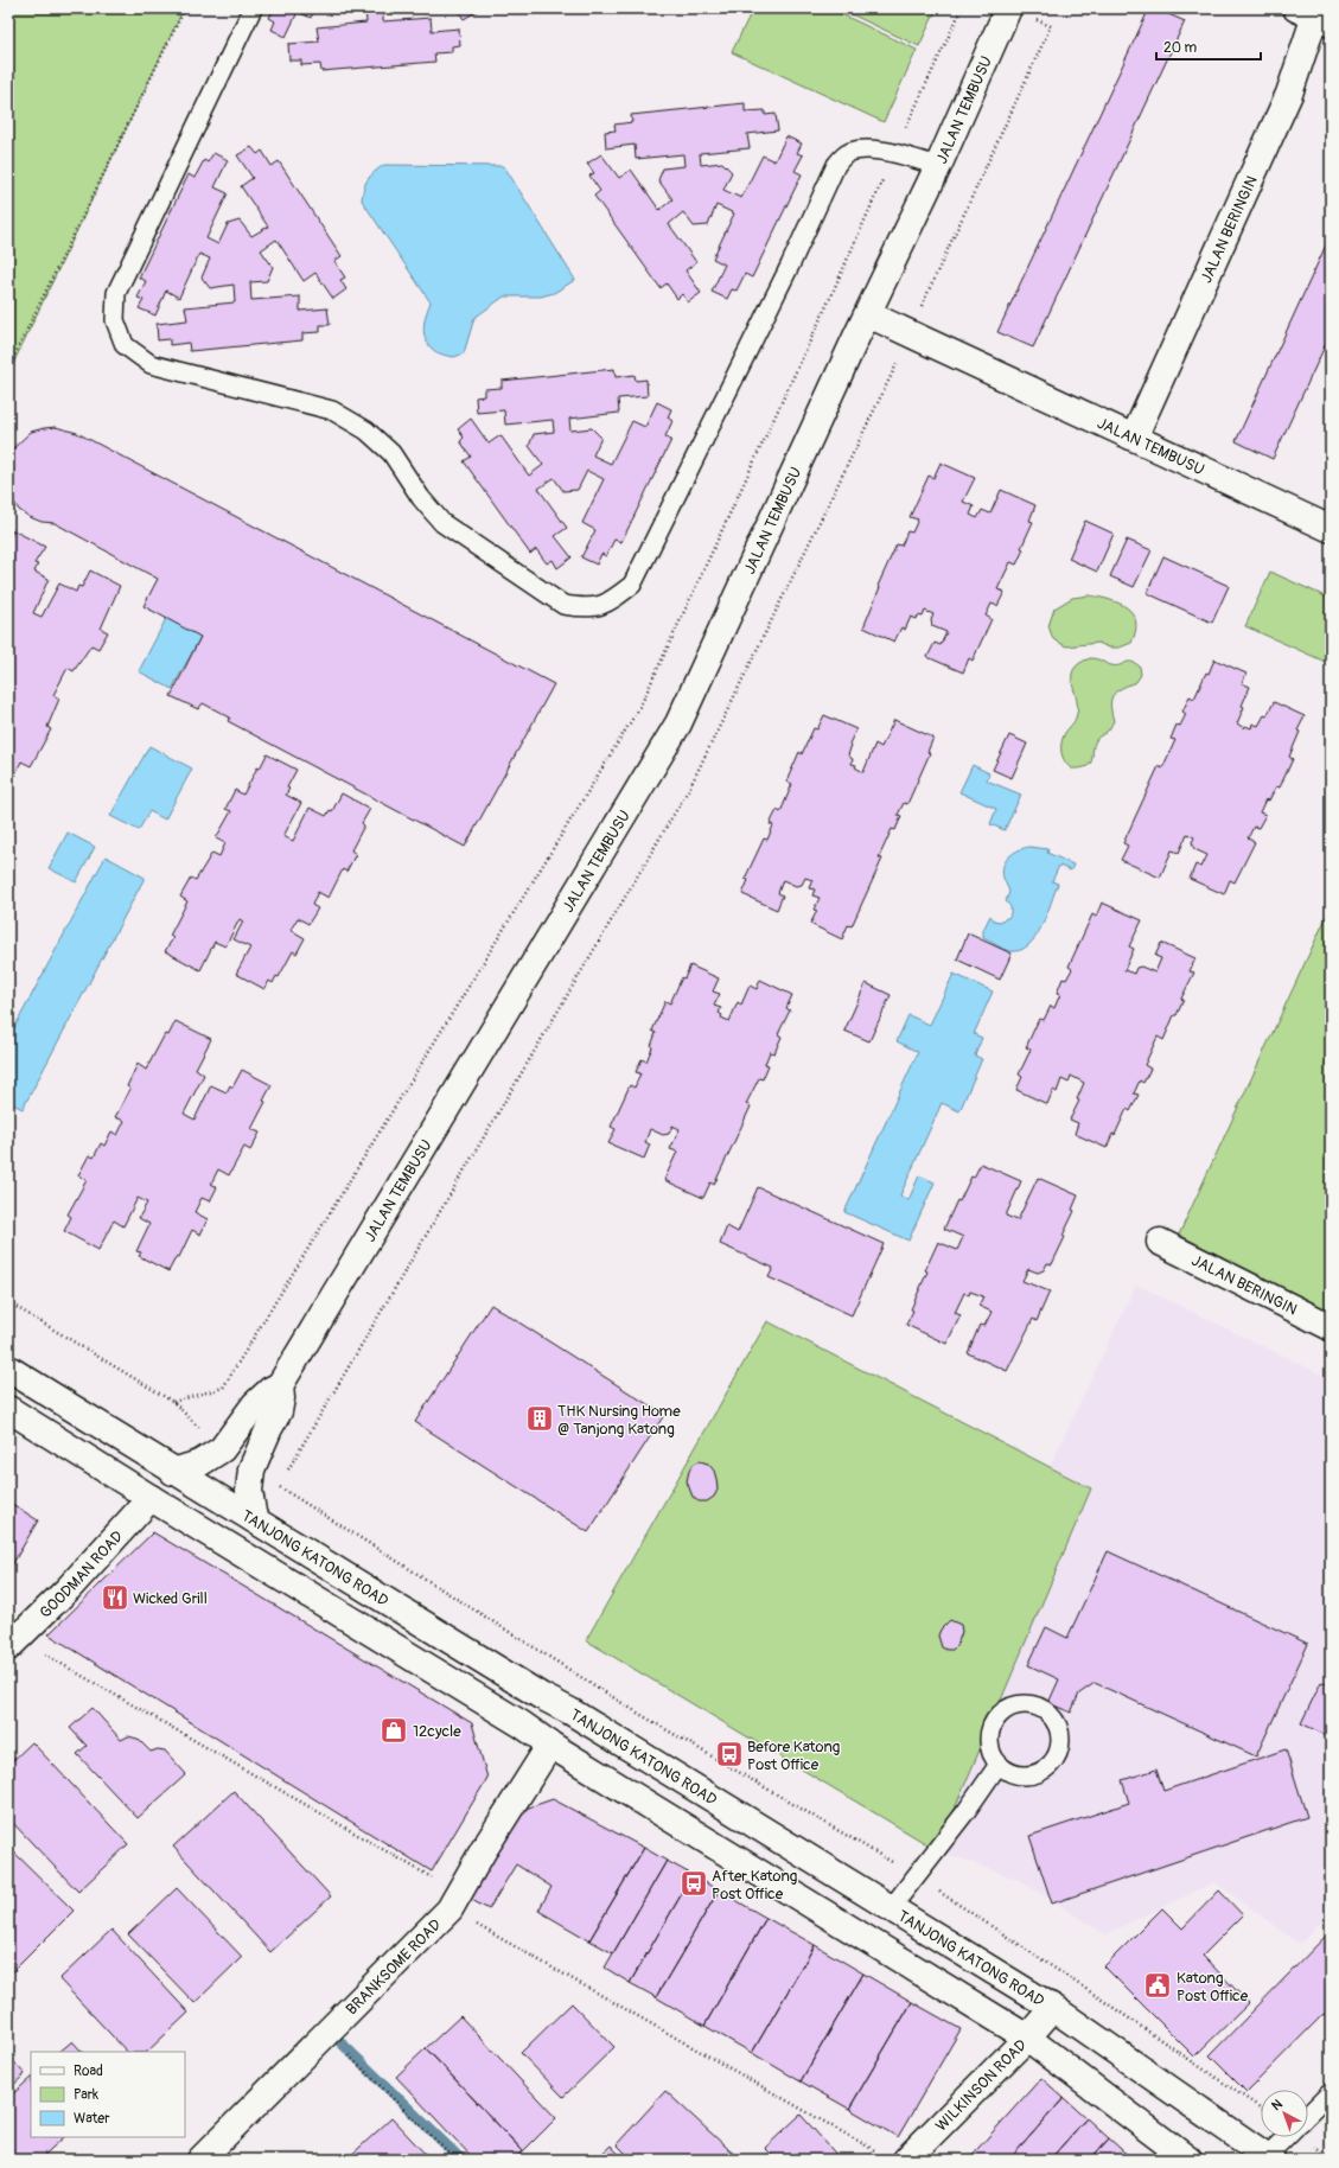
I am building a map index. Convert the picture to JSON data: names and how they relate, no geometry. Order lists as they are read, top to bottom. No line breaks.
{"streets":{"street":["JALAN TEMBUSU","JALAN BERINGIN","TANJONG KATONG ROAD","GOODMAN ROAD","BRANKSOME ROAD","WILKINSON ROAD"]},"crossings":[["JALAN TEMBUSU","JALAN BERINGIN"],["TANJONG KATONG ROAD","WILKINSON ROAD"]],"places":{"building":["THK Nursing Home @ Tanjong Katong"],"restaurant":["Wicked Grill"],"shop":["12cycle"],"bus stop":["Before Katong Post Office","After Katong Post Office"],"public building":["Katong Post Office"]},"legend":["Road","Park","Water"],"scale_bar":"20 m","north":"top left"}
